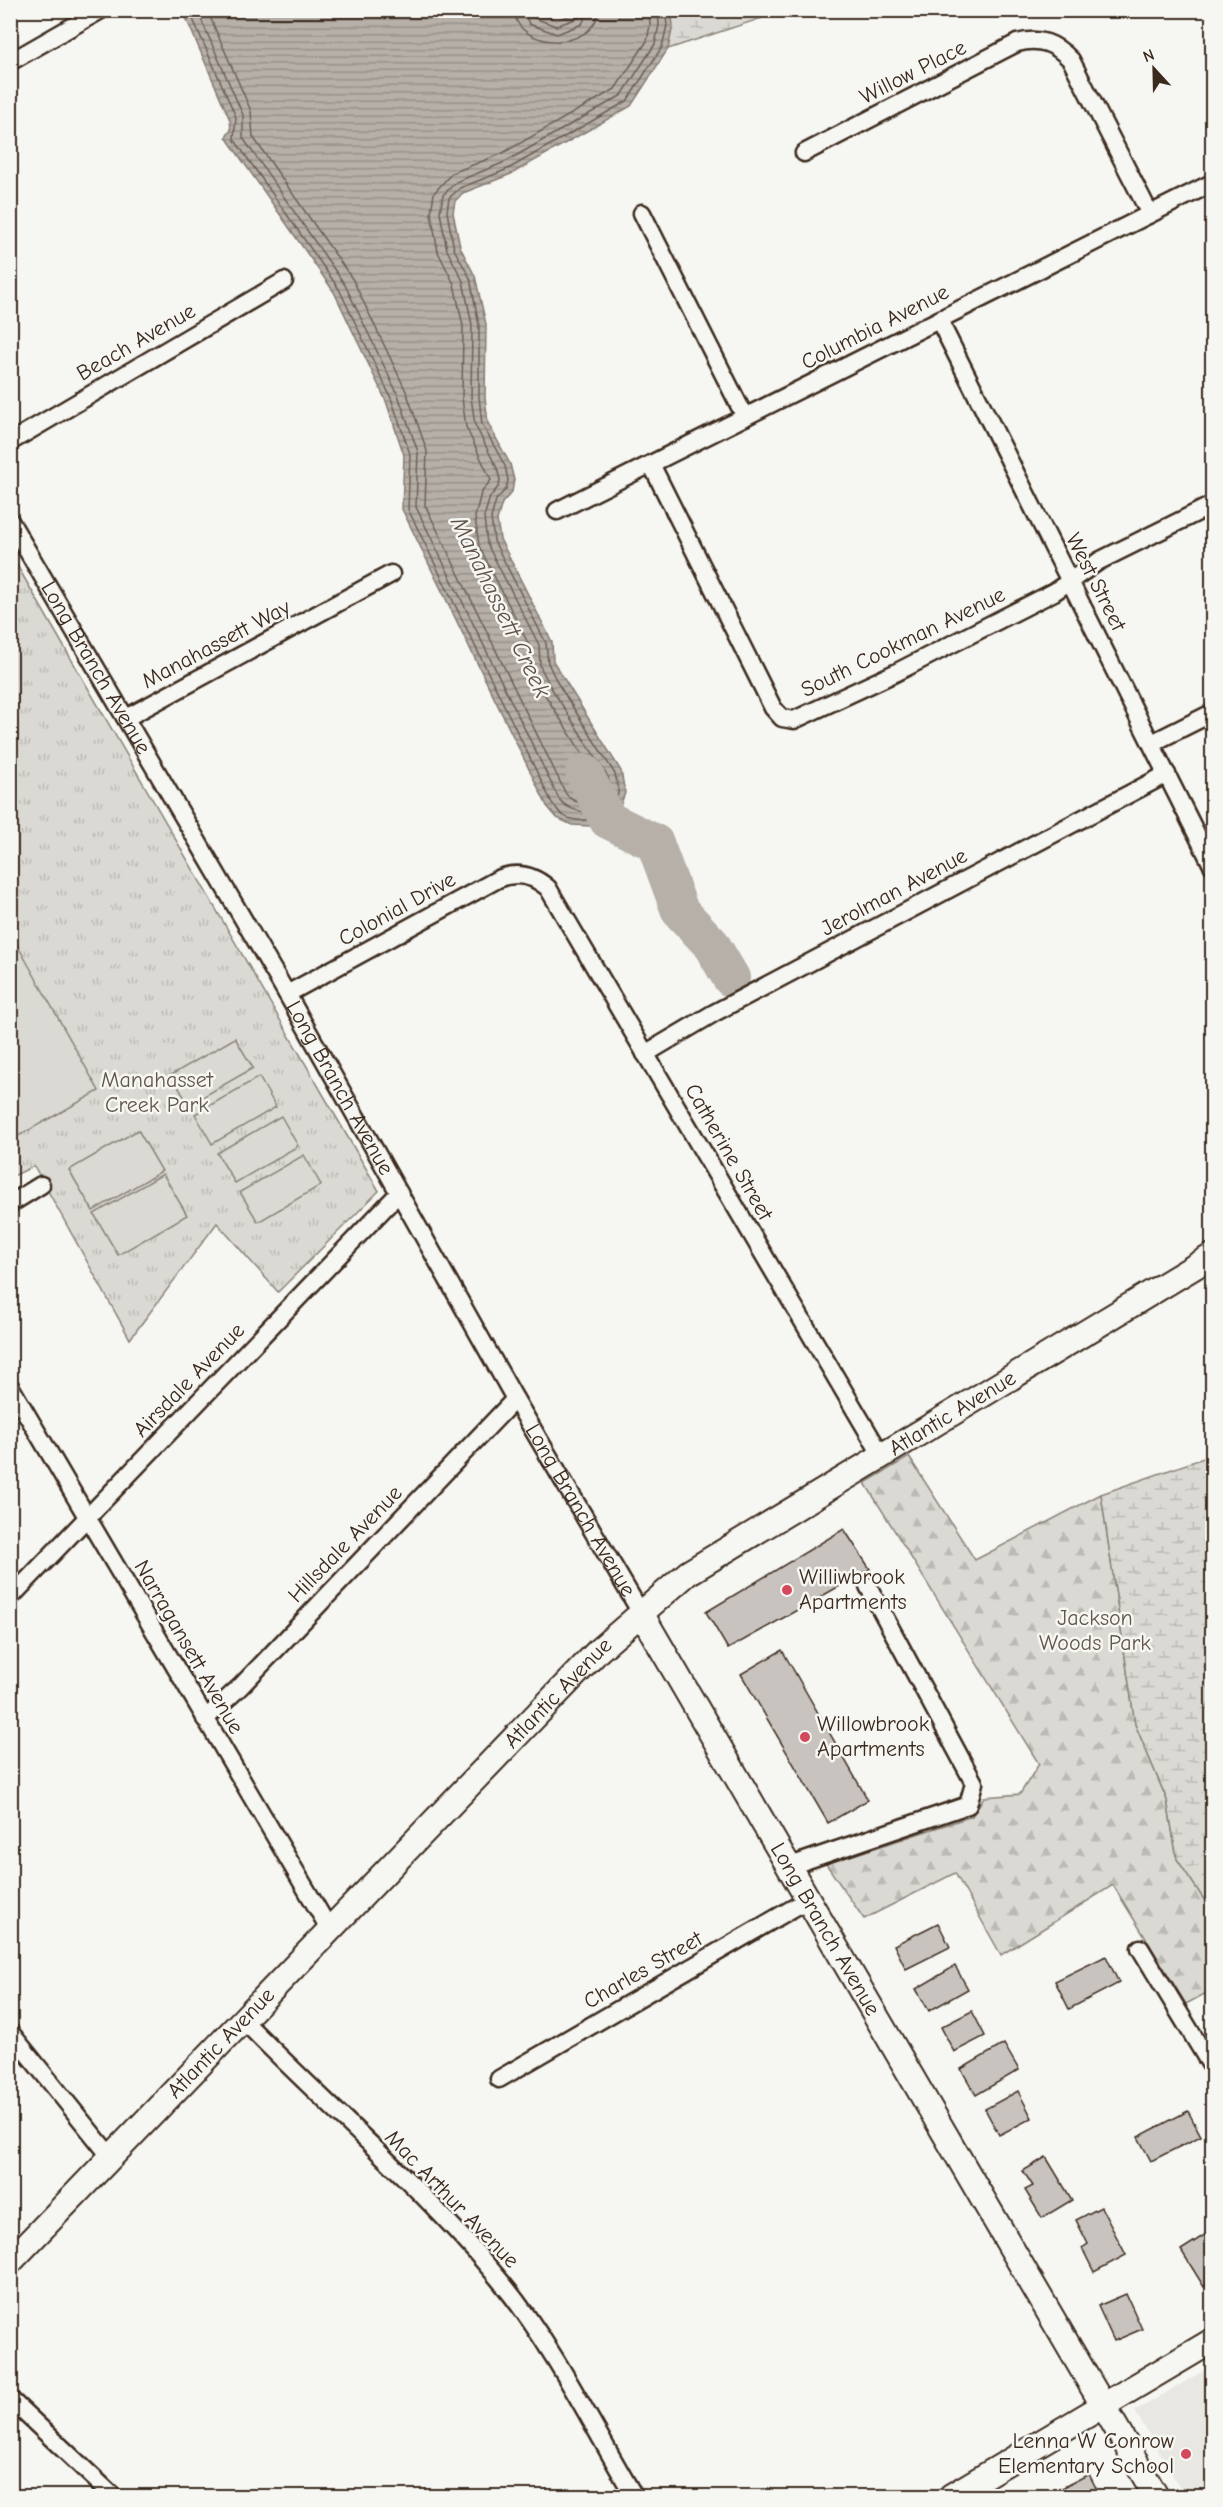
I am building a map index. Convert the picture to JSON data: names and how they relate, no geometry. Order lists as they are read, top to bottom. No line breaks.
{"streets":{"main road":["Long Branch Avenue","Atlantic Avenue"],"street":["Willow Place","Columbia Avenue","Beach Avenue","West Street","South Cookman Avenue","Manahassett Way","Jerolman Avenue","Colonial Drive","Catherine Street","Airsdale Avenue","Hillsdale Avenue","Narragansett Avenue","Charles Street","Mac Arthur Avenue"]},"crossings":[["Willow Place","Columbia Avenue"],["Columbia Avenue","West Street"],["Columbia Avenue","South Cookman Avenue"],["West Street","South Cookman Avenue"],["West Street","Jerolman Avenue"],["Manahassett Way","Long Branch Avenue"],["Long Branch Avenue","Colonial Drive"],["Long Branch Avenue","Airsdale Avenue"],["Long Branch Avenue","Atlantic Avenue"],["Long Branch Avenue","Hillsdale Avenue"],["Long Branch Avenue","Charles Street"],["Jerolman Avenue","Catherine Street"],["Colonial Drive","Catherine Street"],["Catherine Street","Atlantic Avenue"],["Airsdale Avenue","Narragansett Avenue"],["Atlantic Avenue","Narragansett Avenue"],["Atlantic Avenue","Mac Arthur Avenue"],["Hillsdale Avenue","Narragansett Avenue"]],"water":["Manahassett Creek"],"parks":["Manahasset Creek Park","Jackson Woods Park"],"places":["Williwbrook Apartments","Willowbrook Apartments","Lenna W Conrow Elementary School"],"north":"top"}
